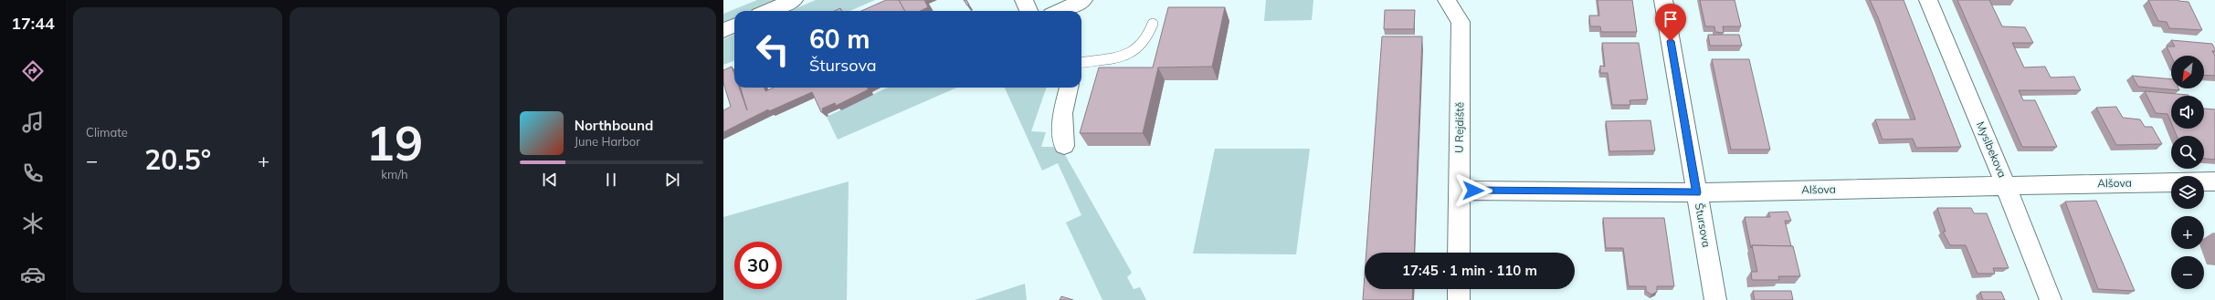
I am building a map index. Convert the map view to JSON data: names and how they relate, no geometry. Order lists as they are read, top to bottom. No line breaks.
{"streets":{"street":["U Rejdiště","Myslbekova","Alšova","Štursova"]},"crossings":[["U Rejdiště","Alšova"],["Myslbekova","Alšova"],["Alšova","Štursova"]],"north":"bottom left","page":{"tabs":"17:44","tile":["Climate",["19","km/h"]],"turn":["60 m","Štursova"],"map_buttons":["+","−"],"song":["Northbound","June Harbor"],"heat":["−","20.5°","+"],"limit":"30","trip":"17:45 · 1 min · 110 m"}}
